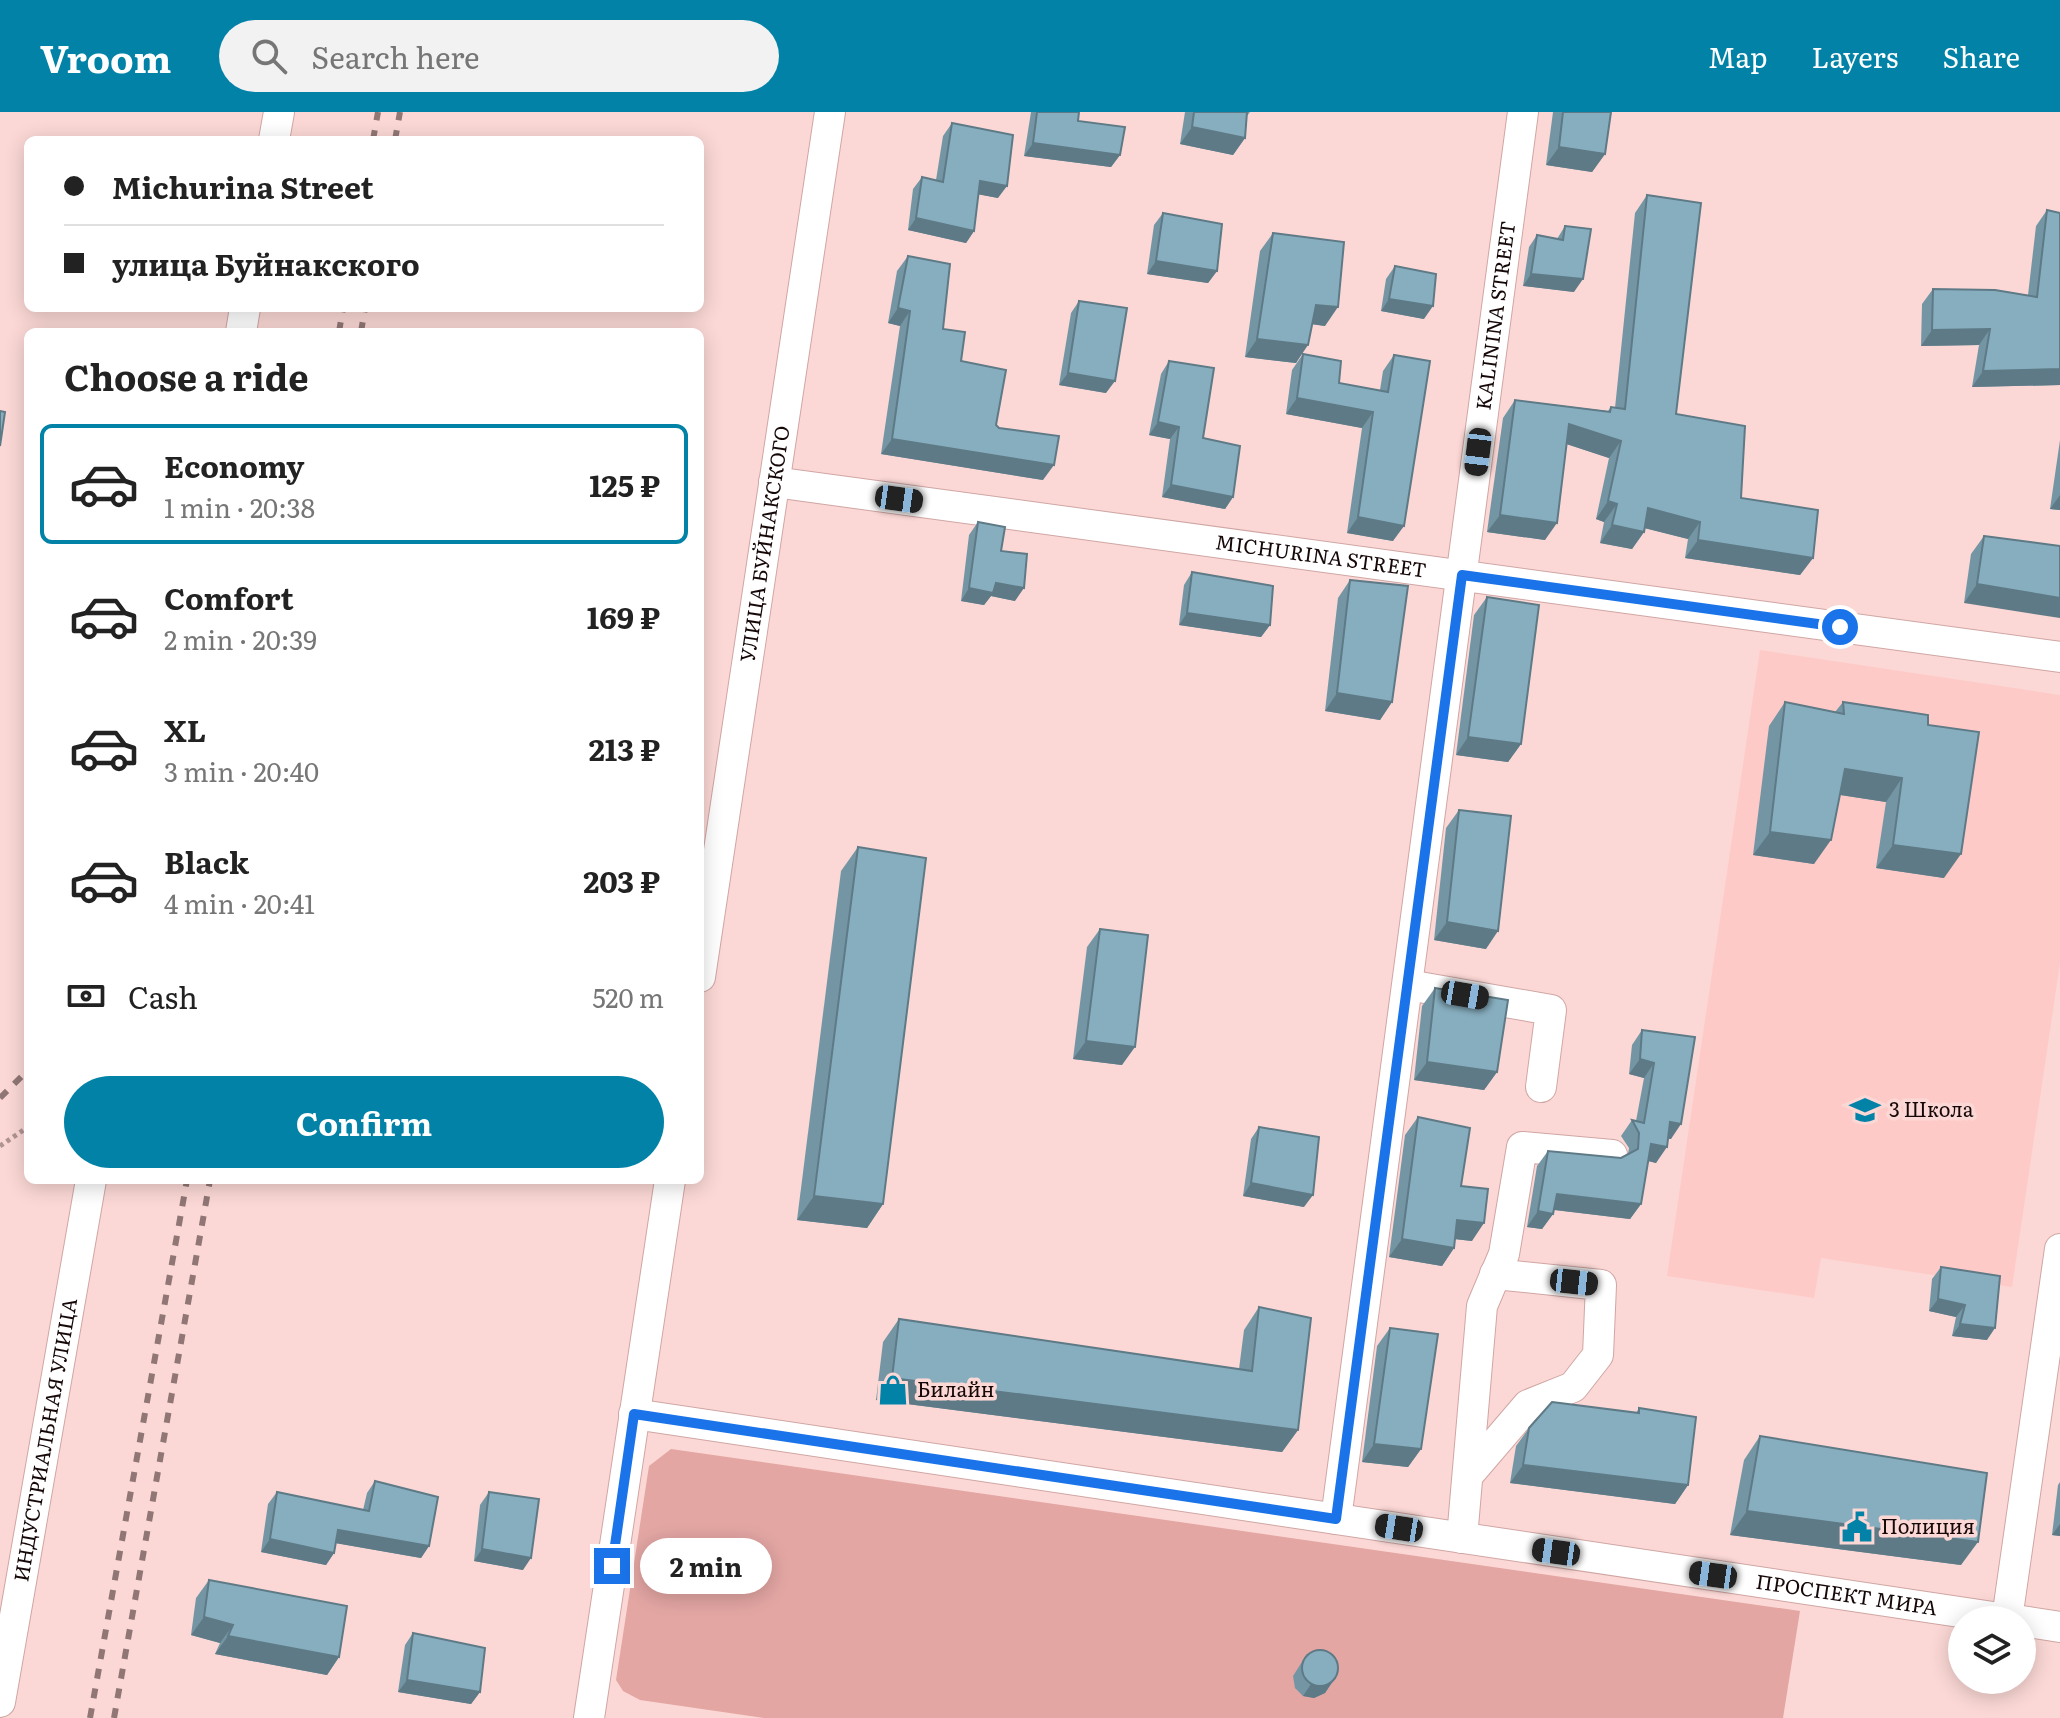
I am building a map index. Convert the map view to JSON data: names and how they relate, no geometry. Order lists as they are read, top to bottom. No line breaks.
{"streets":{"street":["KALININA STREET","УЛИЦА БУЙНАКСКОГО","MICHURINA STREET","ИНДУСТРИАЛЬНАЯ УЛИЦА","ПРОСПЕКТ МИРА"]},"crossings":[["KALININA STREET","MICHURINA STREET"],["KALININA STREET","ПРОСПЕКТ МИРА"],["УЛИЦА БУЙНАКСКОГО","MICHURINA STREET"]],"places":{"school or university":["3 Школа"],"shop":["Билайн"],"public building":["Полиция"]},"page":{"header":"Vroom","search":"Search here","nav":["Map","Layers","Share"],"banner":["Michurina Street","улица Буйнакского"],"heading":"Choose a ride","list":[{"name":"Economy","note":"1 min · 20:38","value":"125 ₽"},{"name":"Comfort","note":"2 min · 20:39","value":"169 ₽"},{"name":"XL","note":"3 min · 20:40","value":"213 ₽"},{"name":"Black","note":"4 min · 20:41","value":"203 ₽"}],"pay":["Cash","520 m"],"buttons":"Confirm","bubble":"2 min"}}
